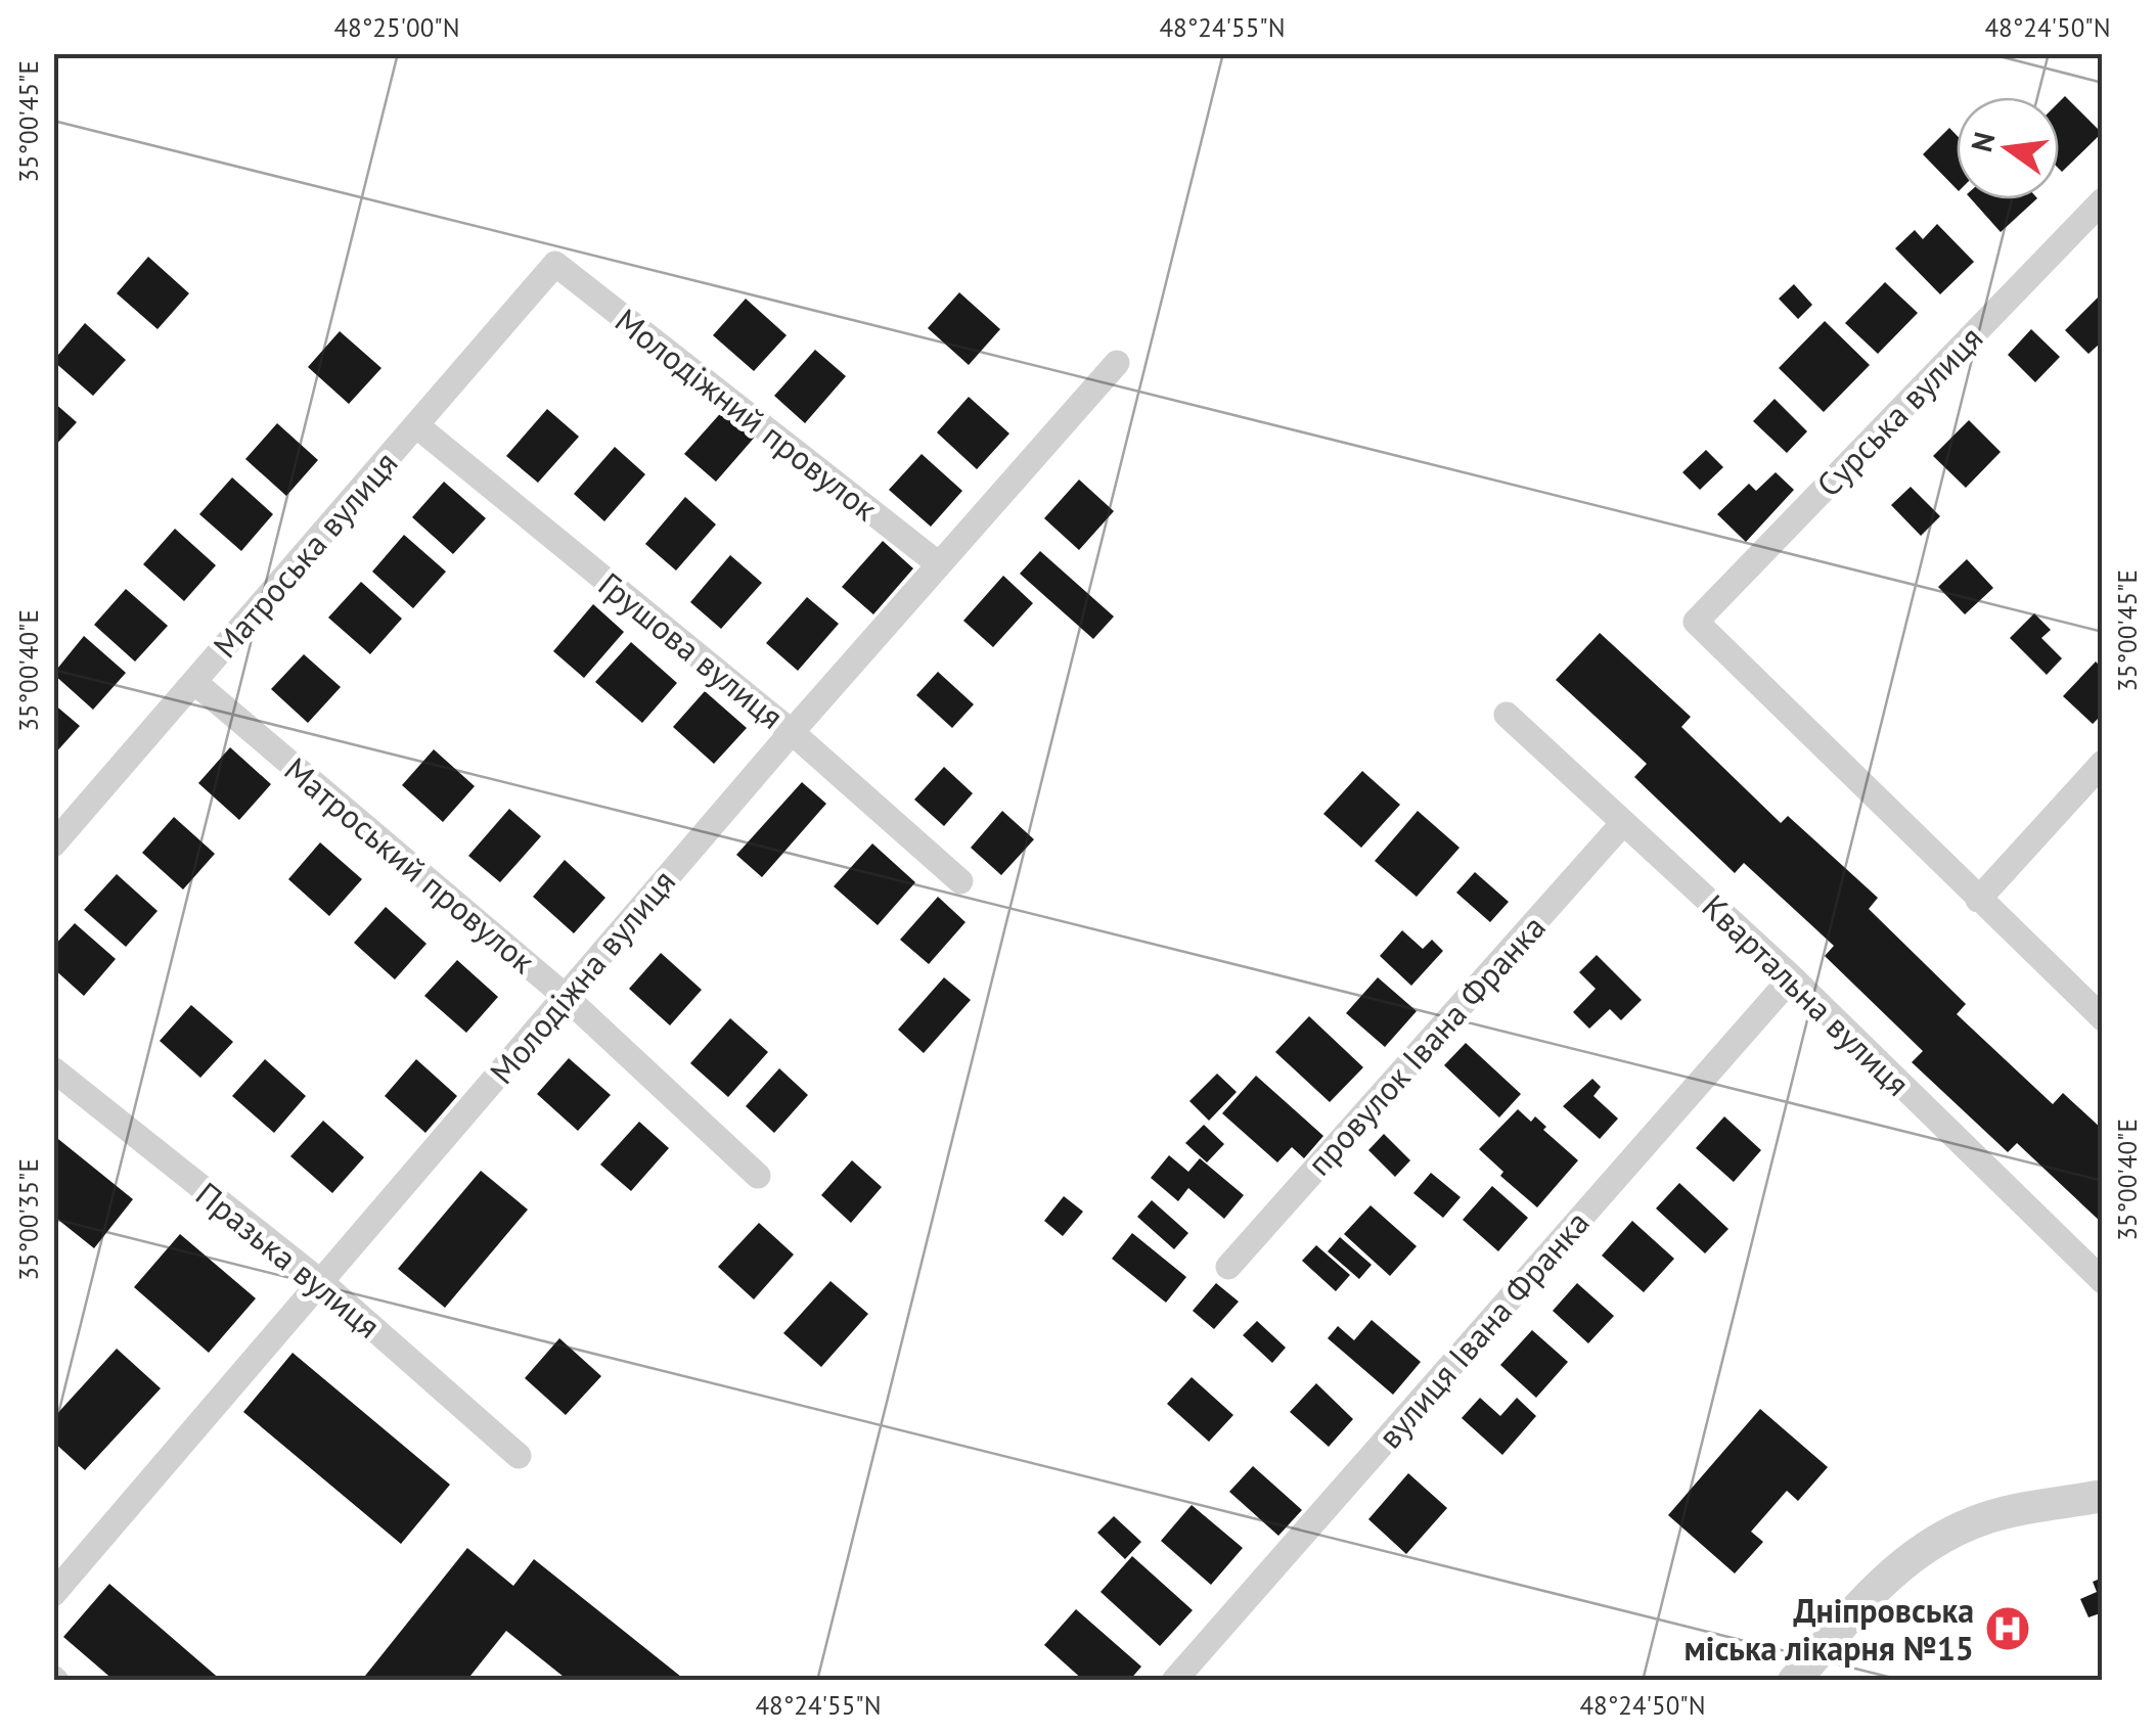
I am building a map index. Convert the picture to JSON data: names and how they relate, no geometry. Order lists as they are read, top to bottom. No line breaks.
{"streets":{"street":["Сурська вулиця","Молодіжний провулок","Матроська вулиця","Грушова вулиця","Матроський провулок","Молодіжна вулиця","Квартальна вулиця","провулок Івана Франка","Празька вулиця","вулиця Івана Франка"]},"crossings":[["Молодіжний провулок","Матроська вулиця"],["Молодіжний провулок","Молодіжна вулиця"],["Матроська вулиця","Грушова вулиця"],["Матроська вулиця","Матроський провулок"],["Грушова вулиця","Молодіжна вулиця"],["Матроський провулок","Молодіжна вулиця"],["Молодіжна вулиця","Празька вулиця"],["Квартальна вулиця","провулок Івана Франка"],["Квартальна вулиця","вулиця Івана Франка"]],"places":{"hospital":["Дніпровська міська лікарня №15"]},"north":"left","coordinates":["48°25'00\"N","48°24'55\"N","48°24'50\"N","35°00'45\"E","35°00'40\"E","35°00'35\"E"]}
